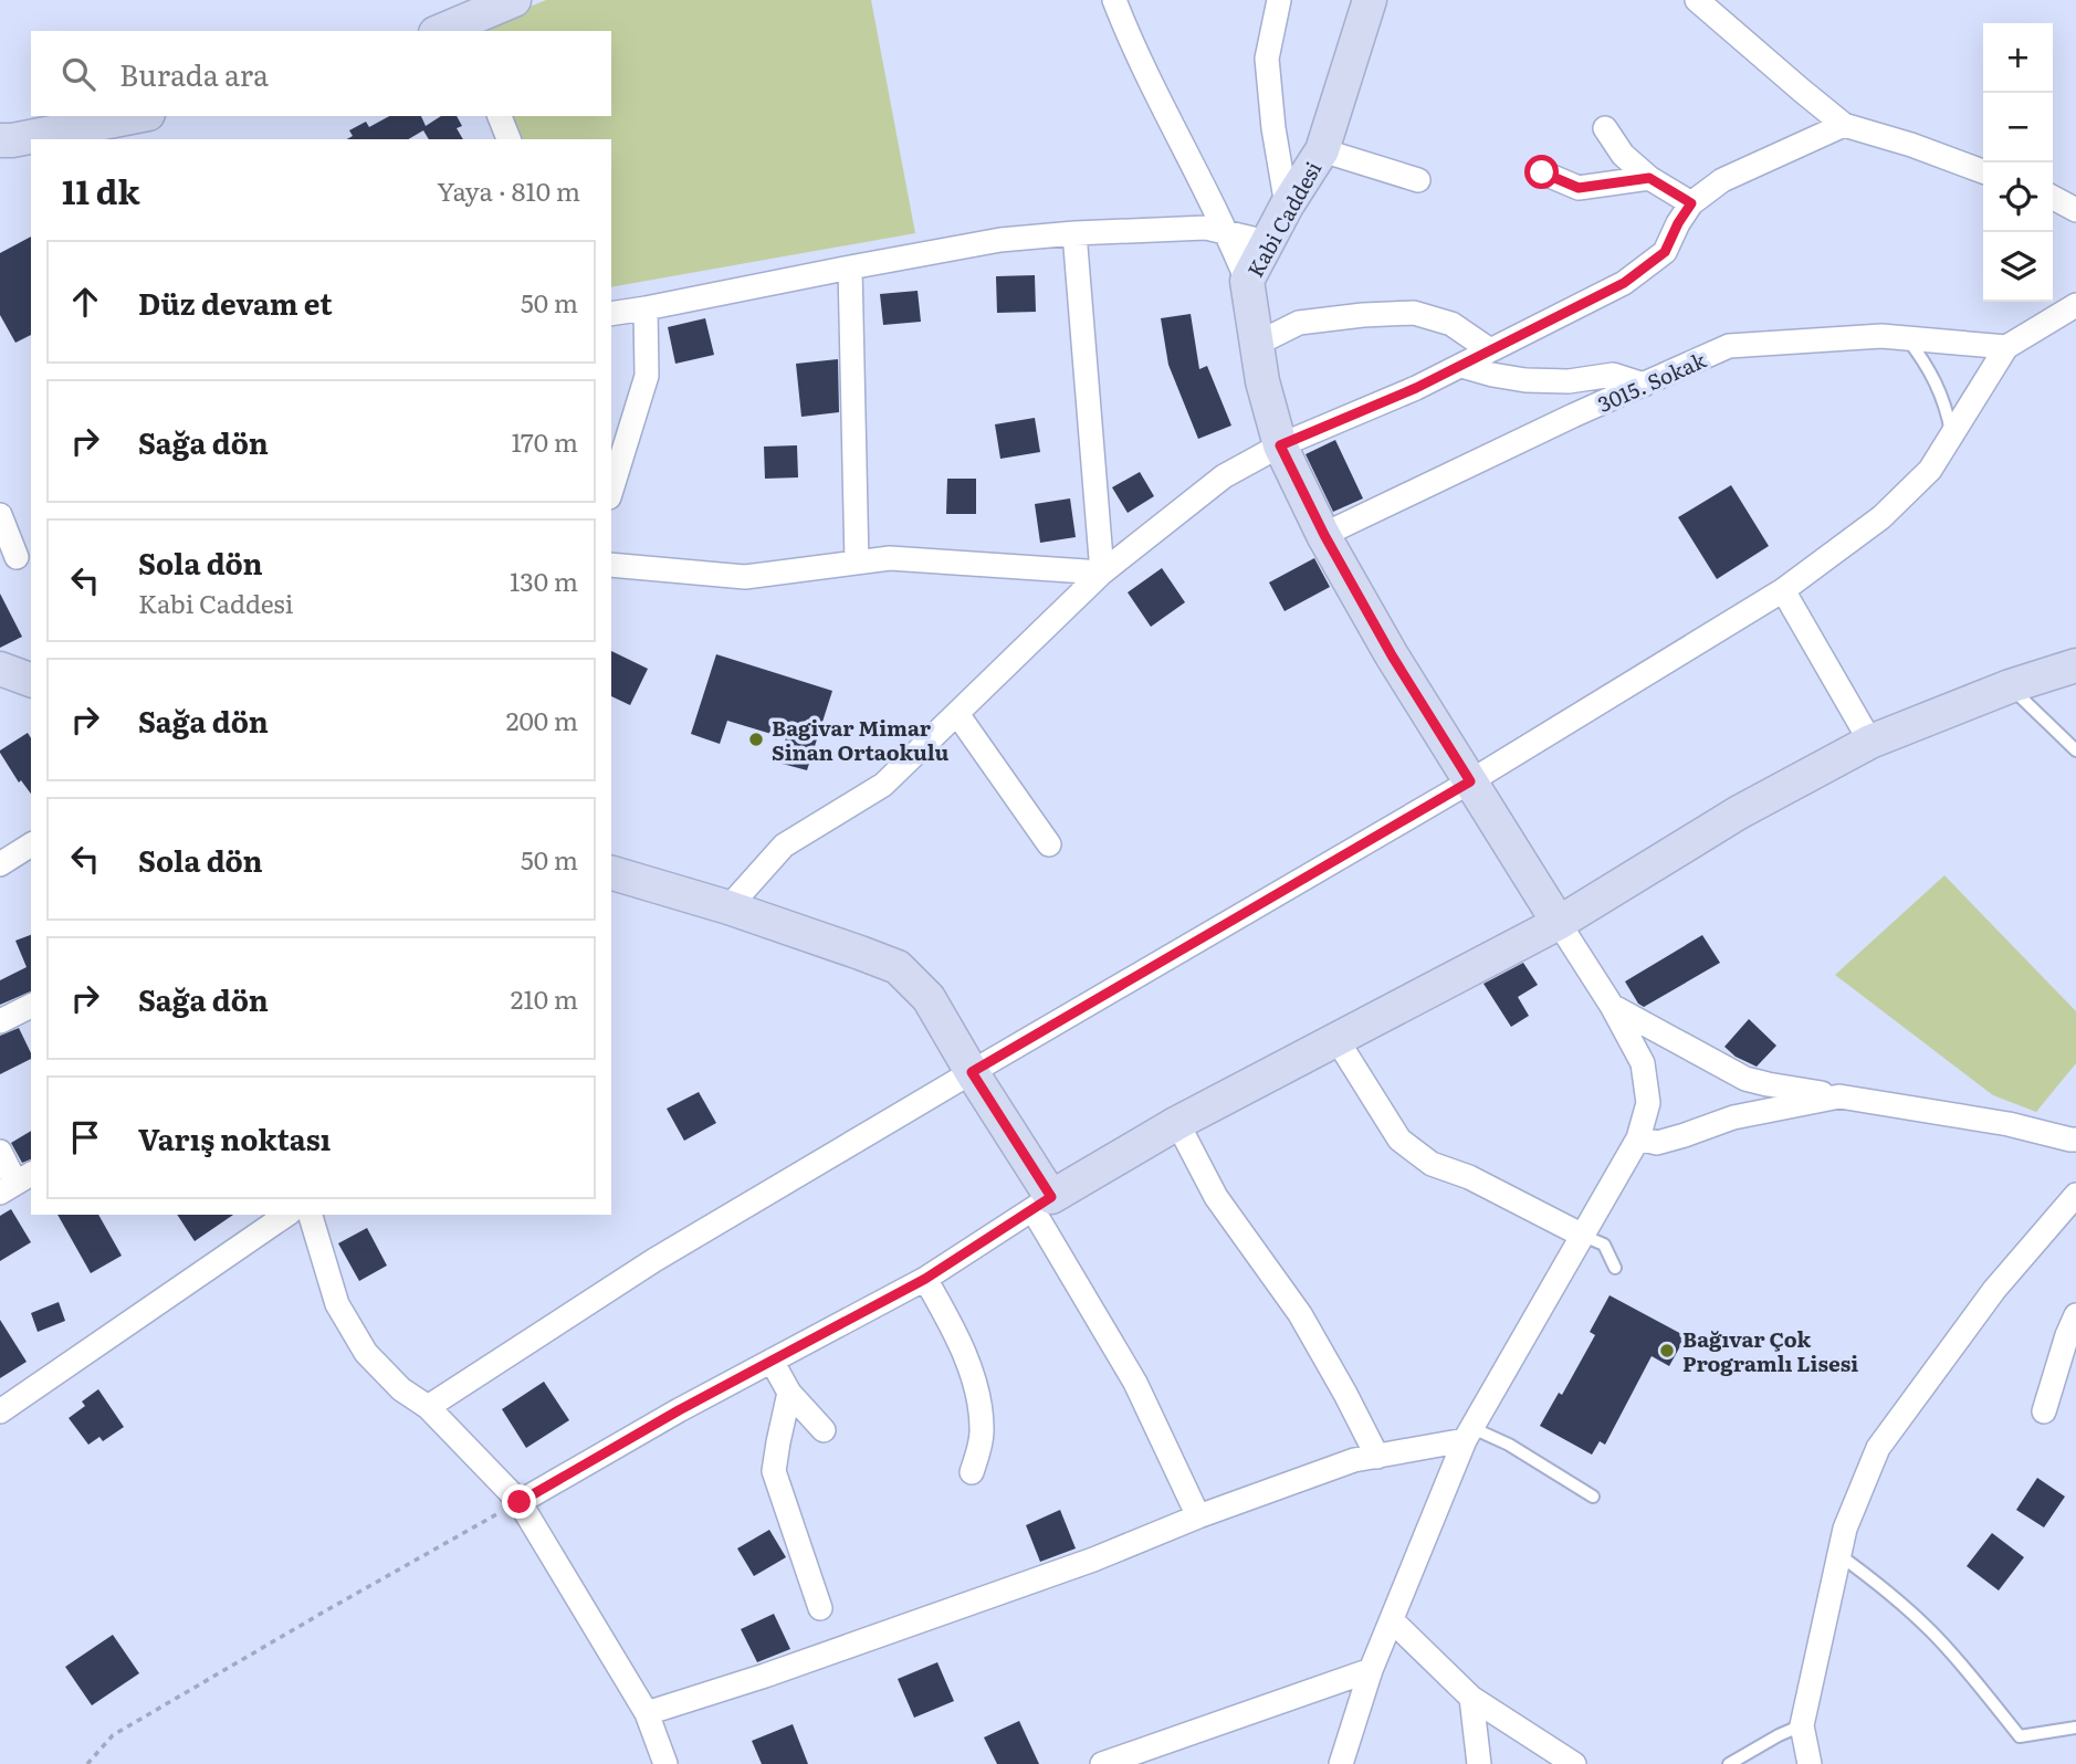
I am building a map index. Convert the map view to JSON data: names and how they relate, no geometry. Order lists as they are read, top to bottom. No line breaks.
{"streets":{"street":["Kabi Caddesi","3015. Sokak"]},"crossings":[["Kabi Caddesi","3015. Sokak"]],"places":["Bagivar Mimar Sinan Ortaokulu","Bağıvar Çok Programlı Lisesi"],"page":{"map_buttons":["+","−"],"search":"Burada ara","heading":["11 dk","Yaya · 810 m"],"list":[["Düz devam et","50 m"],["Sağa dön","170 m"],["Sola dön","Kabi Caddesi","130 m"],["Sağa dön","200 m"],["Sola dön","50 m"],["Sağa dön","210 m"],"Varış noktası"]}}
